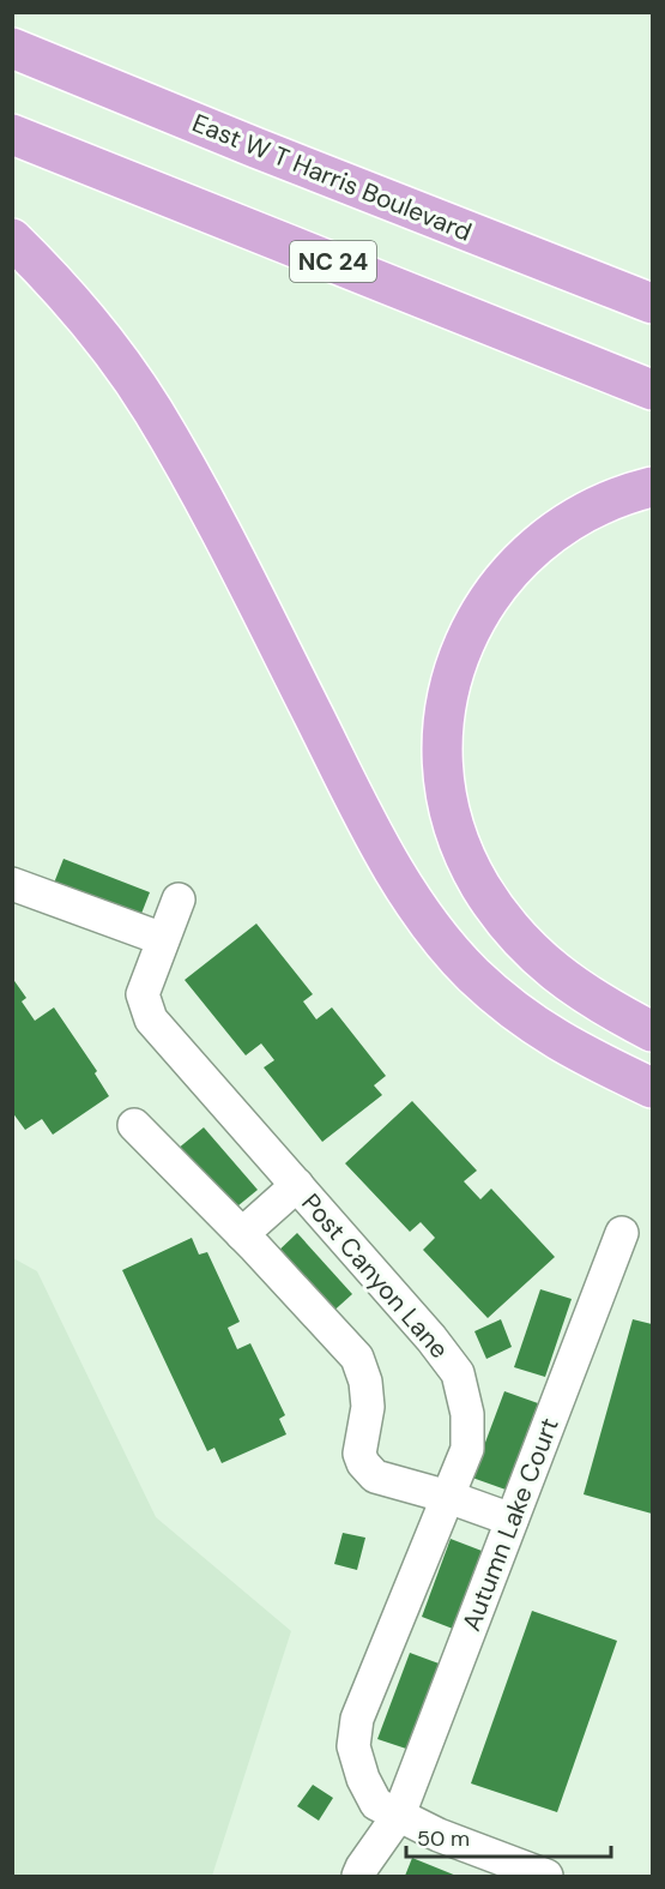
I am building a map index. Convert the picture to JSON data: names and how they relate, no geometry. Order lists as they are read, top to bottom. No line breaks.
{"streets":{"main road":["East W T Harris Boulevard","NC 24"],"lane":["Post Canyon Lane","Autumn Lake Court"]},"crossings":[["Post Canyon Lane","Autumn Lake Court"]],"scale_bar":"50 m"}
